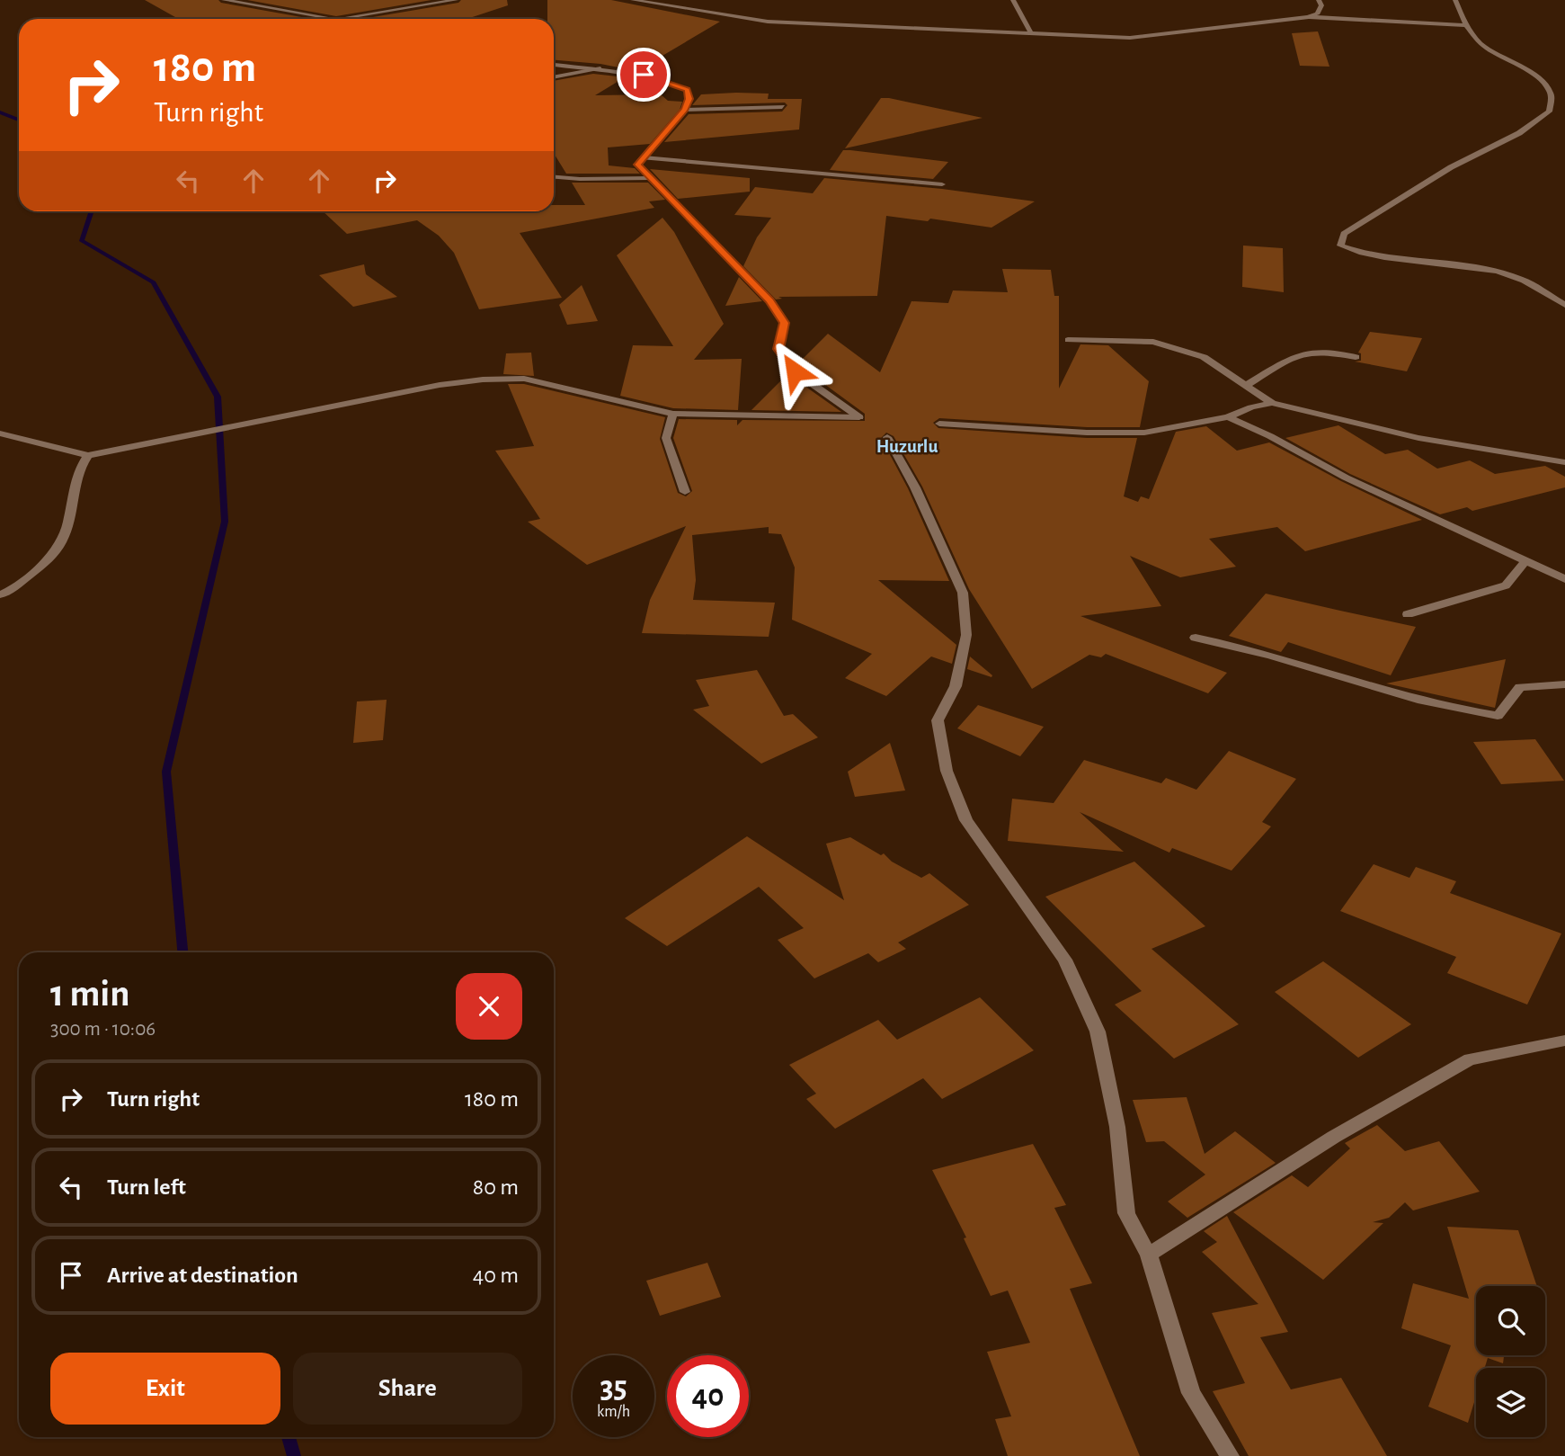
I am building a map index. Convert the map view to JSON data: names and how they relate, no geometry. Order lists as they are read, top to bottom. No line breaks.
{"districts":["Huzurlu"],"page":{"turn":["180 m","Turn right"],"heading":["1 min","300 m · 10:06"],"list":[{"name":"Turn right","value":"180 m"},{"name":"Turn left","value":"80 m"},{"name":"Arrive at destination","value":"40 m"}],"buttons":["Exit","Share"],"speed":"35 km/h","limit":"40"}}
